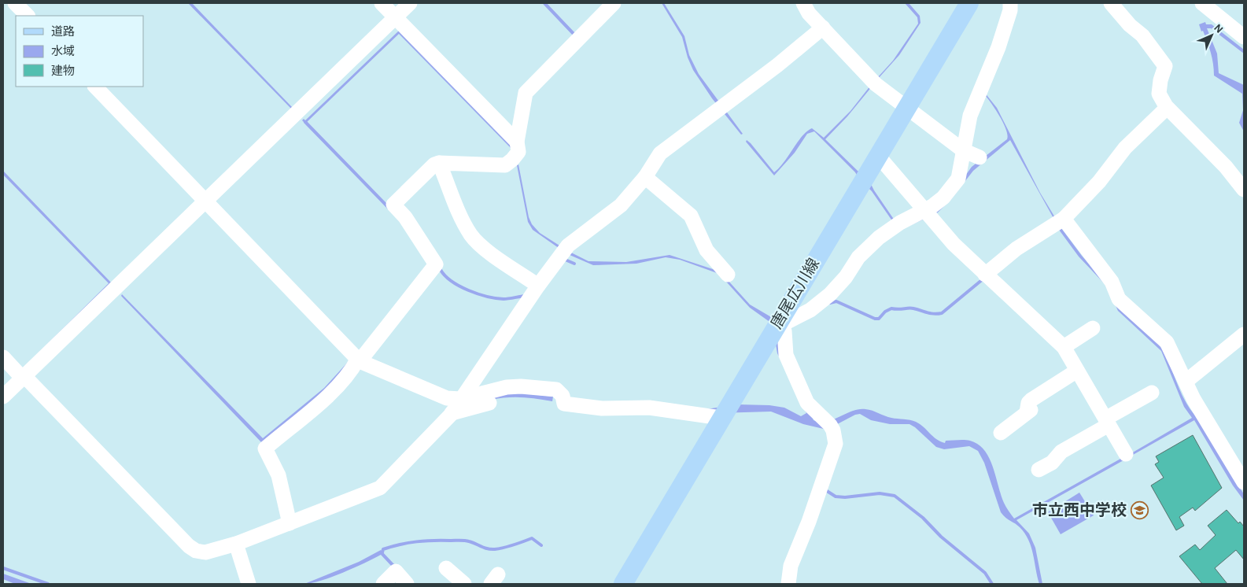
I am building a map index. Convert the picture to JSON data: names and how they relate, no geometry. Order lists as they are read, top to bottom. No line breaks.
{"streets":{"main road":["唐尾広川線"]},"places":{"school or university":["市立西中学校"]},"legend":["道路","水域","建物"],"north":"top right"}
